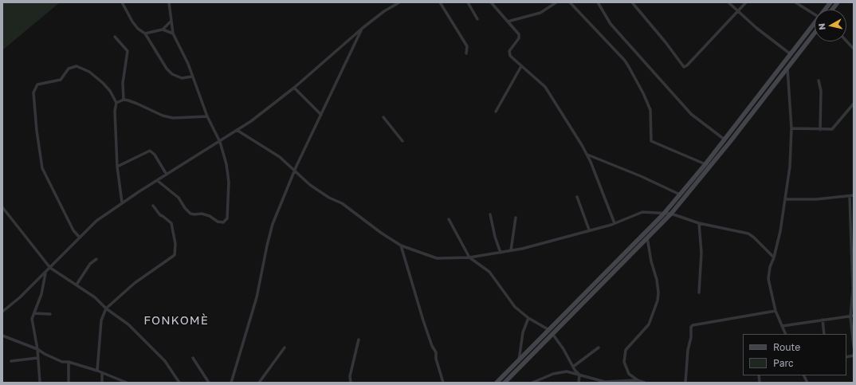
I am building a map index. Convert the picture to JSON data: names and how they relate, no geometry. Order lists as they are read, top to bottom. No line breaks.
{"districts":["FONKOMÈ"],"legend":["Route","Parc"],"north":"left"}
